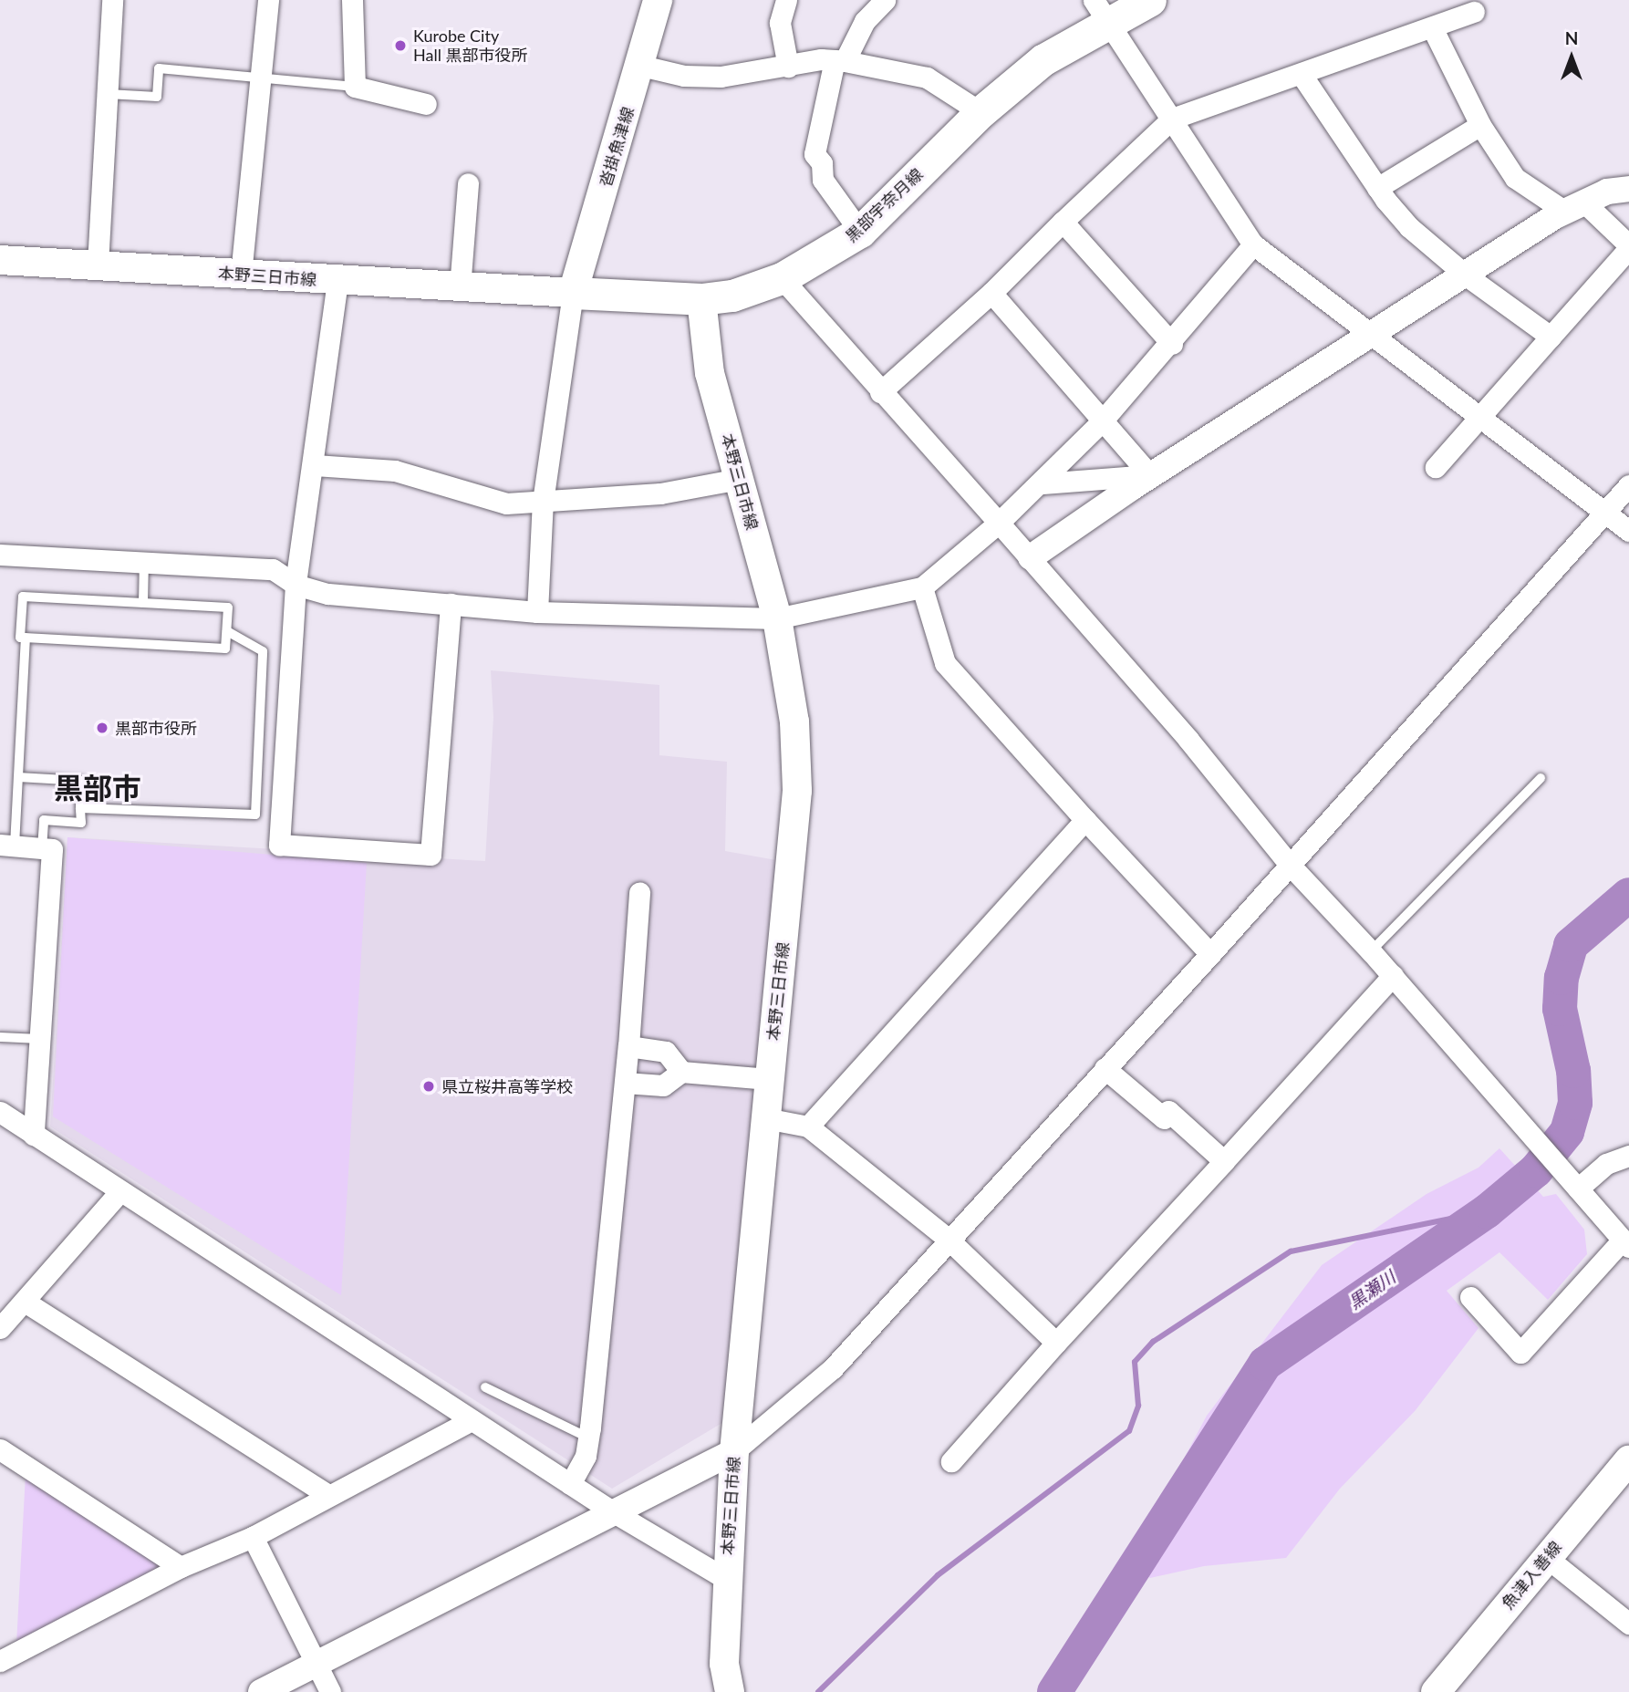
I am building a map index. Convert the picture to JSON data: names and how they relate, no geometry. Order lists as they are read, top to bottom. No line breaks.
{"streets":{"main road":["沓掛魚津線","黒部宇奈月線","本野三日市線","魚津入善線"]},"crossings":[["沓掛魚津線","黒部宇奈月線"],["沓掛魚津線","本野三日市線"],["黒部宇奈月線","本野三日市線"]],"districts":["黒部市"],"water":["黒瀬川"],"places":["Kurobe City Hall 黒部市役所","黒部市役所","県立桜井高等学校"],"north":"top"}
